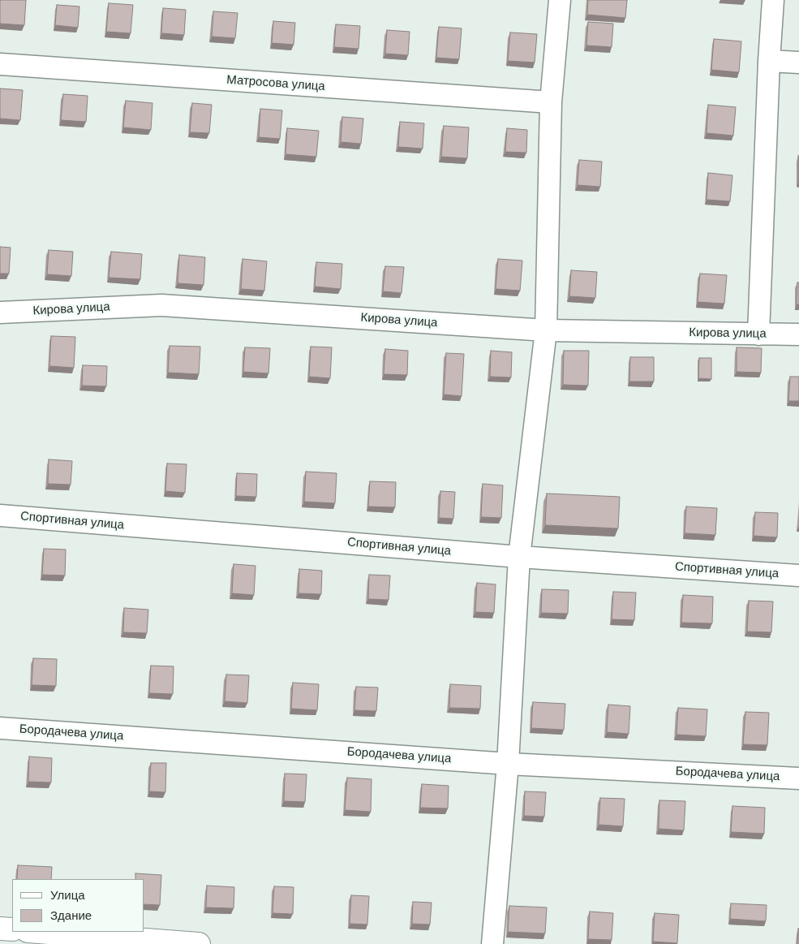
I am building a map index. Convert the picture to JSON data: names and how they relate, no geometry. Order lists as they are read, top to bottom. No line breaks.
{"streets":{"street":["Матросова улица","Кирова улица","Спортивная улица","Бородачева улица"]},"legend":["Улица","Здание"]}
